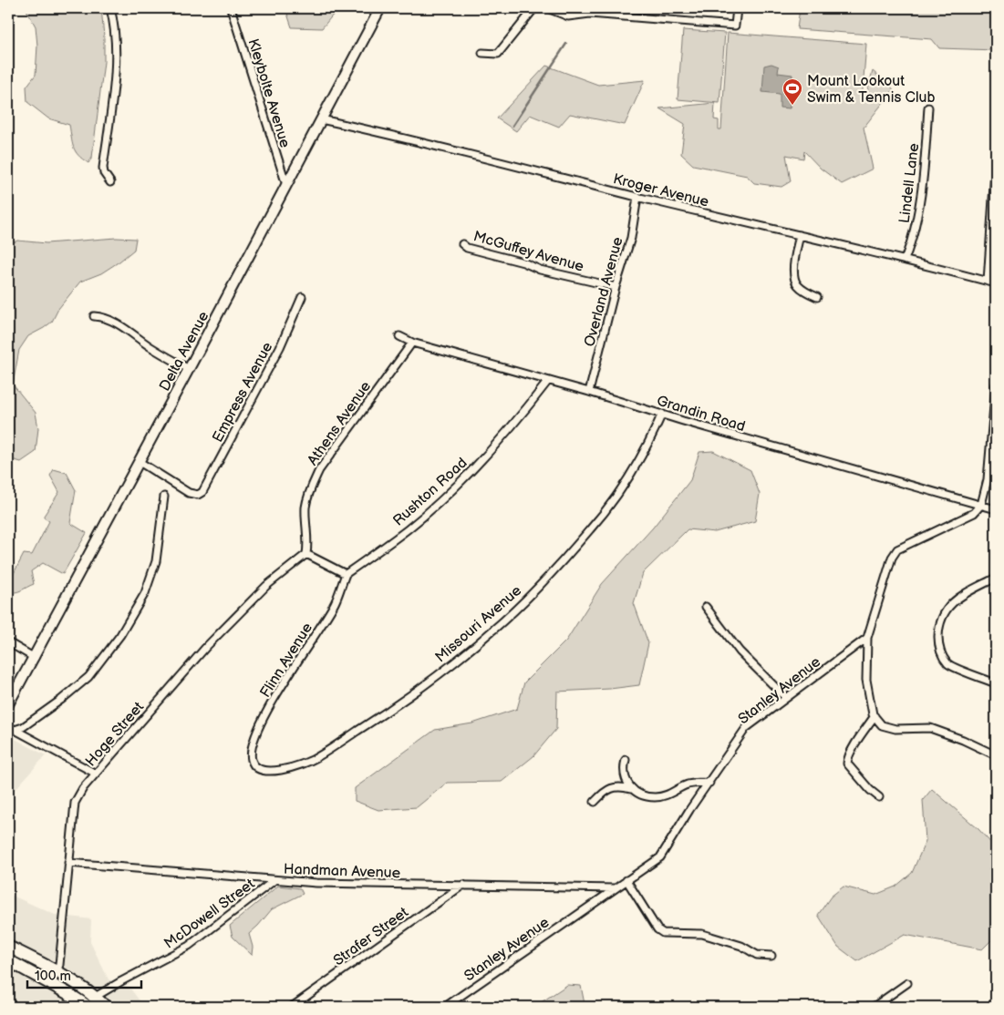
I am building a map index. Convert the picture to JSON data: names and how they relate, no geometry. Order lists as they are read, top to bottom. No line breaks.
{"streets":{"main road":["Delta Avenue"],"street":["Kleybolte Avenue","Lindell Lane","Kroger Avenue","McGuffey Avenue","Overland Avenue","Empress Avenue","Grandin Road","Athens Avenue","Rushton Road","Missouri Avenue","Flinn Avenue","Stanley Avenue","Hoge Street","Handman Avenue","McDowell Street","Strafer Street"]},"crossings":[["Kleybolte Avenue","Delta Avenue"],["Lindell Lane","Kroger Avenue"],["Kroger Avenue","Overland Avenue"],["Kroger Avenue","Delta Avenue"],["McGuffey Avenue","Overland Avenue"],["Overland Avenue","Grandin Road"],["Delta Avenue","Empress Avenue"],["Grandin Road","Athens Avenue"],["Grandin Road","Rushton Road"],["Grandin Road","Missouri Avenue"],["Athens Avenue","Hoge Street"],["Rushton Road","Flinn Avenue"],["Missouri Avenue","Flinn Avenue"],["Stanley Avenue","Handman Avenue"],["Hoge Street","Handman Avenue"],["Handman Avenue","McDowell Street"],["Handman Avenue","Strafer Street"]],"places":{"sports":["Mount Lookout Swim & Tennis Club"]},"scale_bar":"100 m"}
